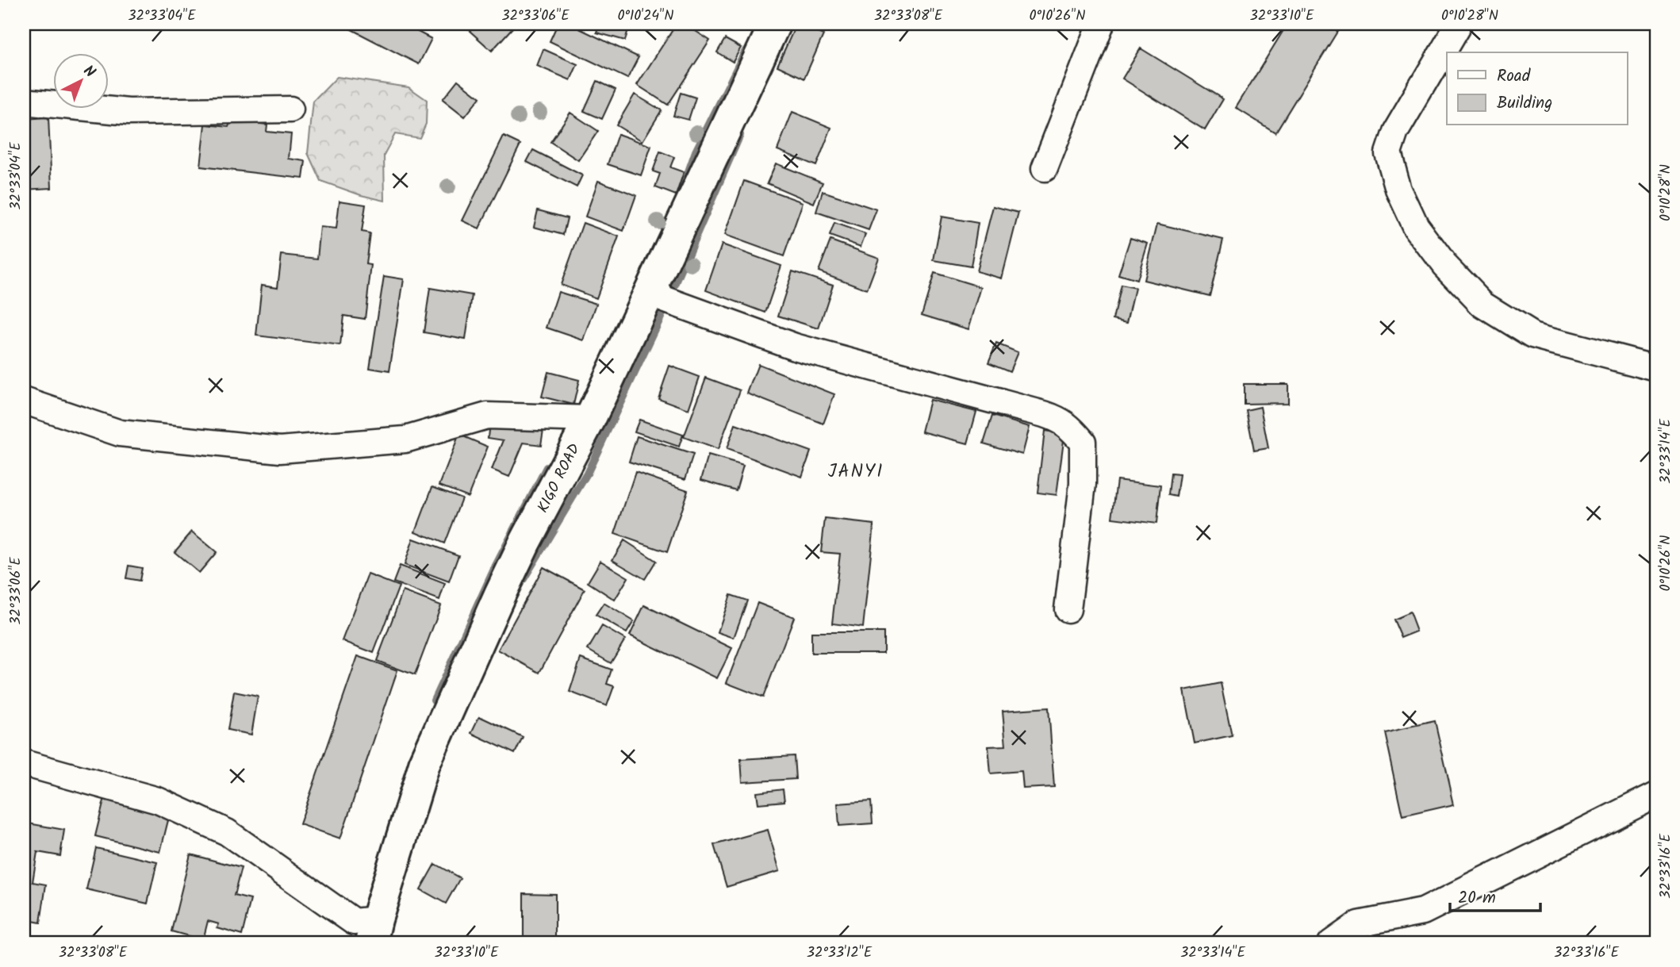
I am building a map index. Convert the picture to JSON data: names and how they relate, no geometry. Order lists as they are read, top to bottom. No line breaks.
{"streets":{"street":["KIGO ROAD"]},"districts":["JANYI"],"legend":["Road","Building"],"scale_bar":"20 m","north":"top right","coordinates":["32°33'04\"E","32°33'06\"E","0°10'24\"N","32°33'08\"E","0°10'26\"N","32°33'10\"E","0°10'28\"N","32°33'14\"E","32°33'16\"E","32°33'12\"E"]}
